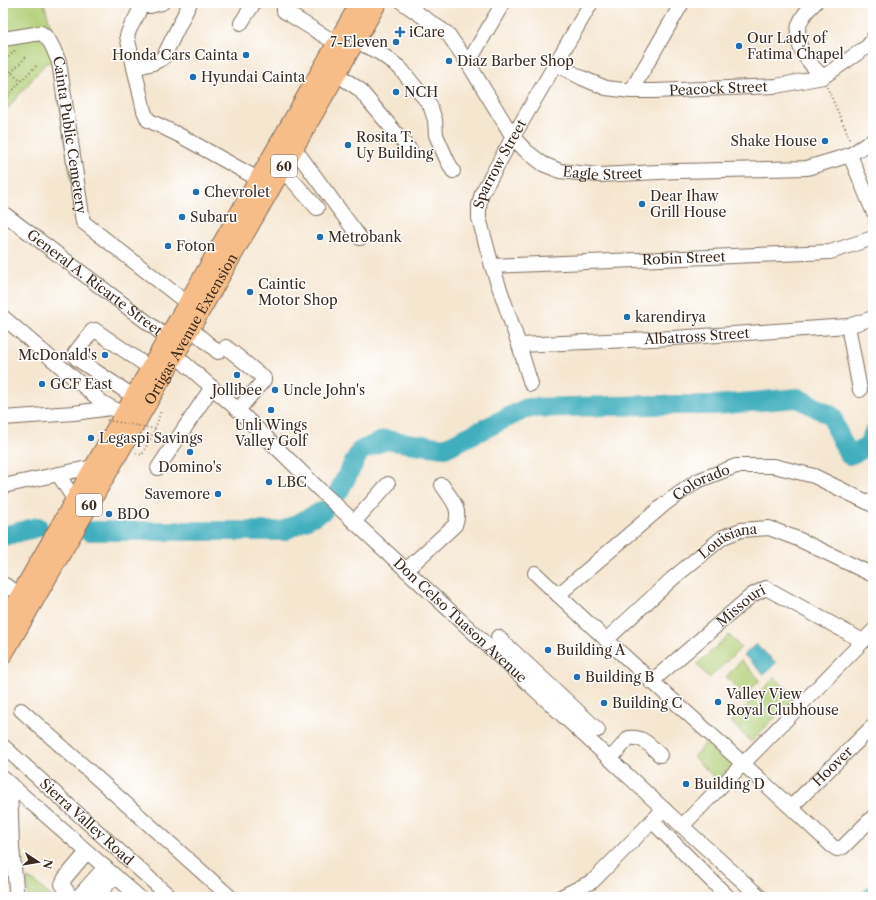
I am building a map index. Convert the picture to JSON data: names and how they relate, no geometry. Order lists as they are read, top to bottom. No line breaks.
{"streets":{"main road":["60","Ortigas Avenue Extension"],"street":["Peacock Street","Cainta Public Cemetery","Sparrow Street","Eagle Street","Robin Street","General A. Ricarte Street","Albatross Street","Colorado","Louisiana","Missouri","Don Celso Tuason Avenue","Hoover","Sierra Valley Road"]},"crossings":[["Peacock Street","Sparrow Street"],["Cainta Public Cemetery","Ortigas Avenue Extension"],["Sparrow Street","Eagle Street"],["Sparrow Street","Robin Street"],["Sparrow Street","Albatross Street"],["General A. Ricarte Street","Ortigas Avenue Extension"],["General A. Ricarte Street","Don Celso Tuason Avenue"],["Ortigas Avenue Extension","Don Celso Tuason Avenue"]],"places":{"health":["iCare"],"other":["7-Eleven","Our Lady of Fatima Chapel","Honda Cars Cainta","Diaz Barber Shop","Hyundai Cainta","NCH","Shake House","Rosita T. Uy Building","Chevrolet","Dear Ihaw Grill House","Subaru","Metrobank","Foton","Caintic Motor Shop","karendirya","McDonald's","Jollibee","GCF East","Uncle John's","Unli Wings Valley Golf","Legaspi Savings","Domino's","LBC","Savemore","BDO","Building A","Building B","Valley View Royal Clubhouse","Building C","Building D"]},"north":"right"}
